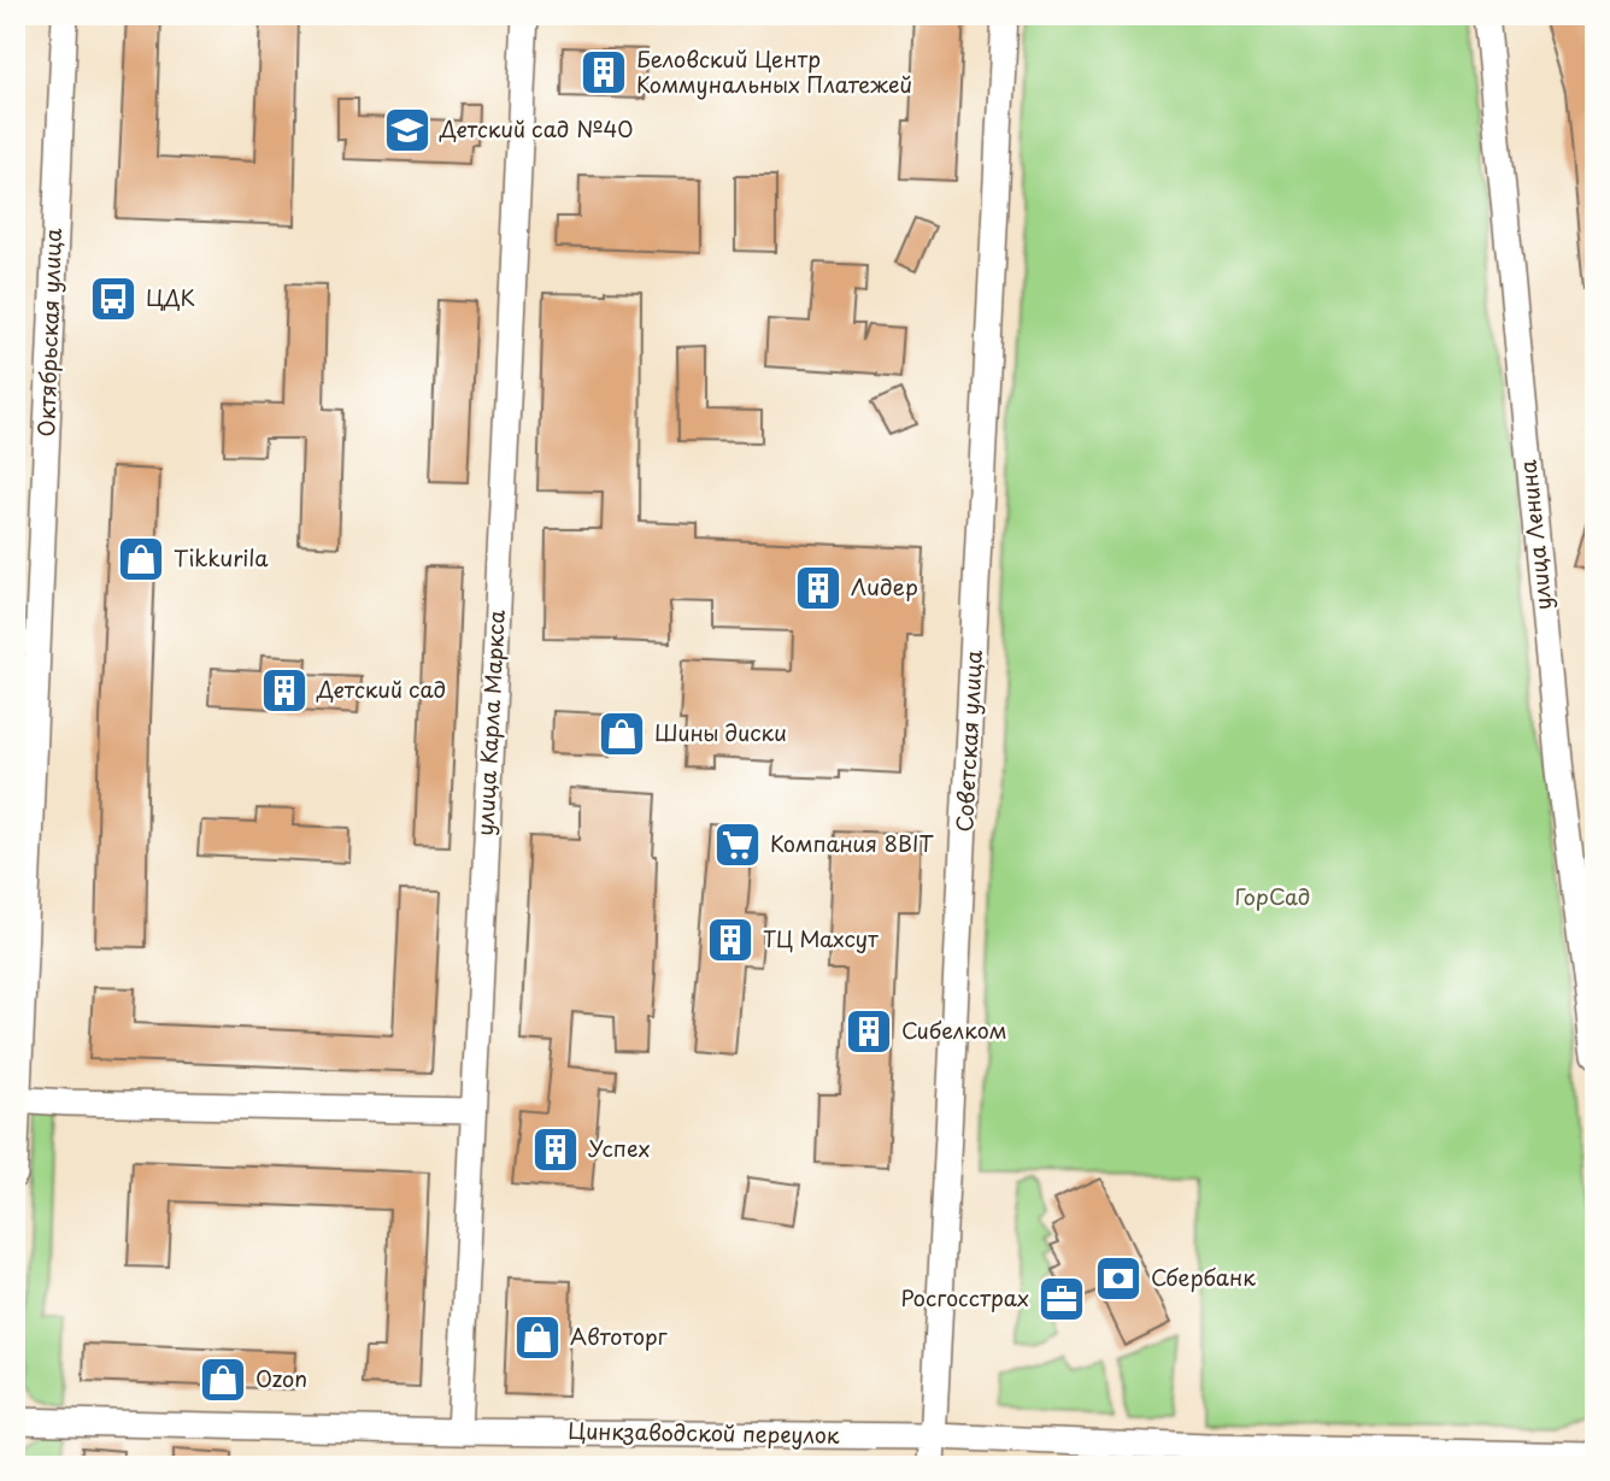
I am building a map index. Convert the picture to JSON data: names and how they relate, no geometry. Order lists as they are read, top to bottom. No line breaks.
{"streets":{"street":["Октябрьская улица","улица Ленина","улица Карла Маркса","Советская улица","Цинкзаводской переулок"]},"crossings":[["улица Карла Маркса","Цинкзаводской переулок"],["Советская улица","Цинкзаводской переулок"]],"parks":["ГорСад"],"places":{"building":["Беловский Центр Коммунальных Платежей","Лидер","Детский сад","ТЦ Махсут","Сибелком","Успех"],"school or university":["Детский сад №40"],"bus stop":["ЦДК"],"shop":["Tikkurila","Шины диски","Автоторг","Ozon"],"supermarket":["Компания 8BIT"],"bank":["Сбербанк"],"office":["Росгосстрах"]}}
